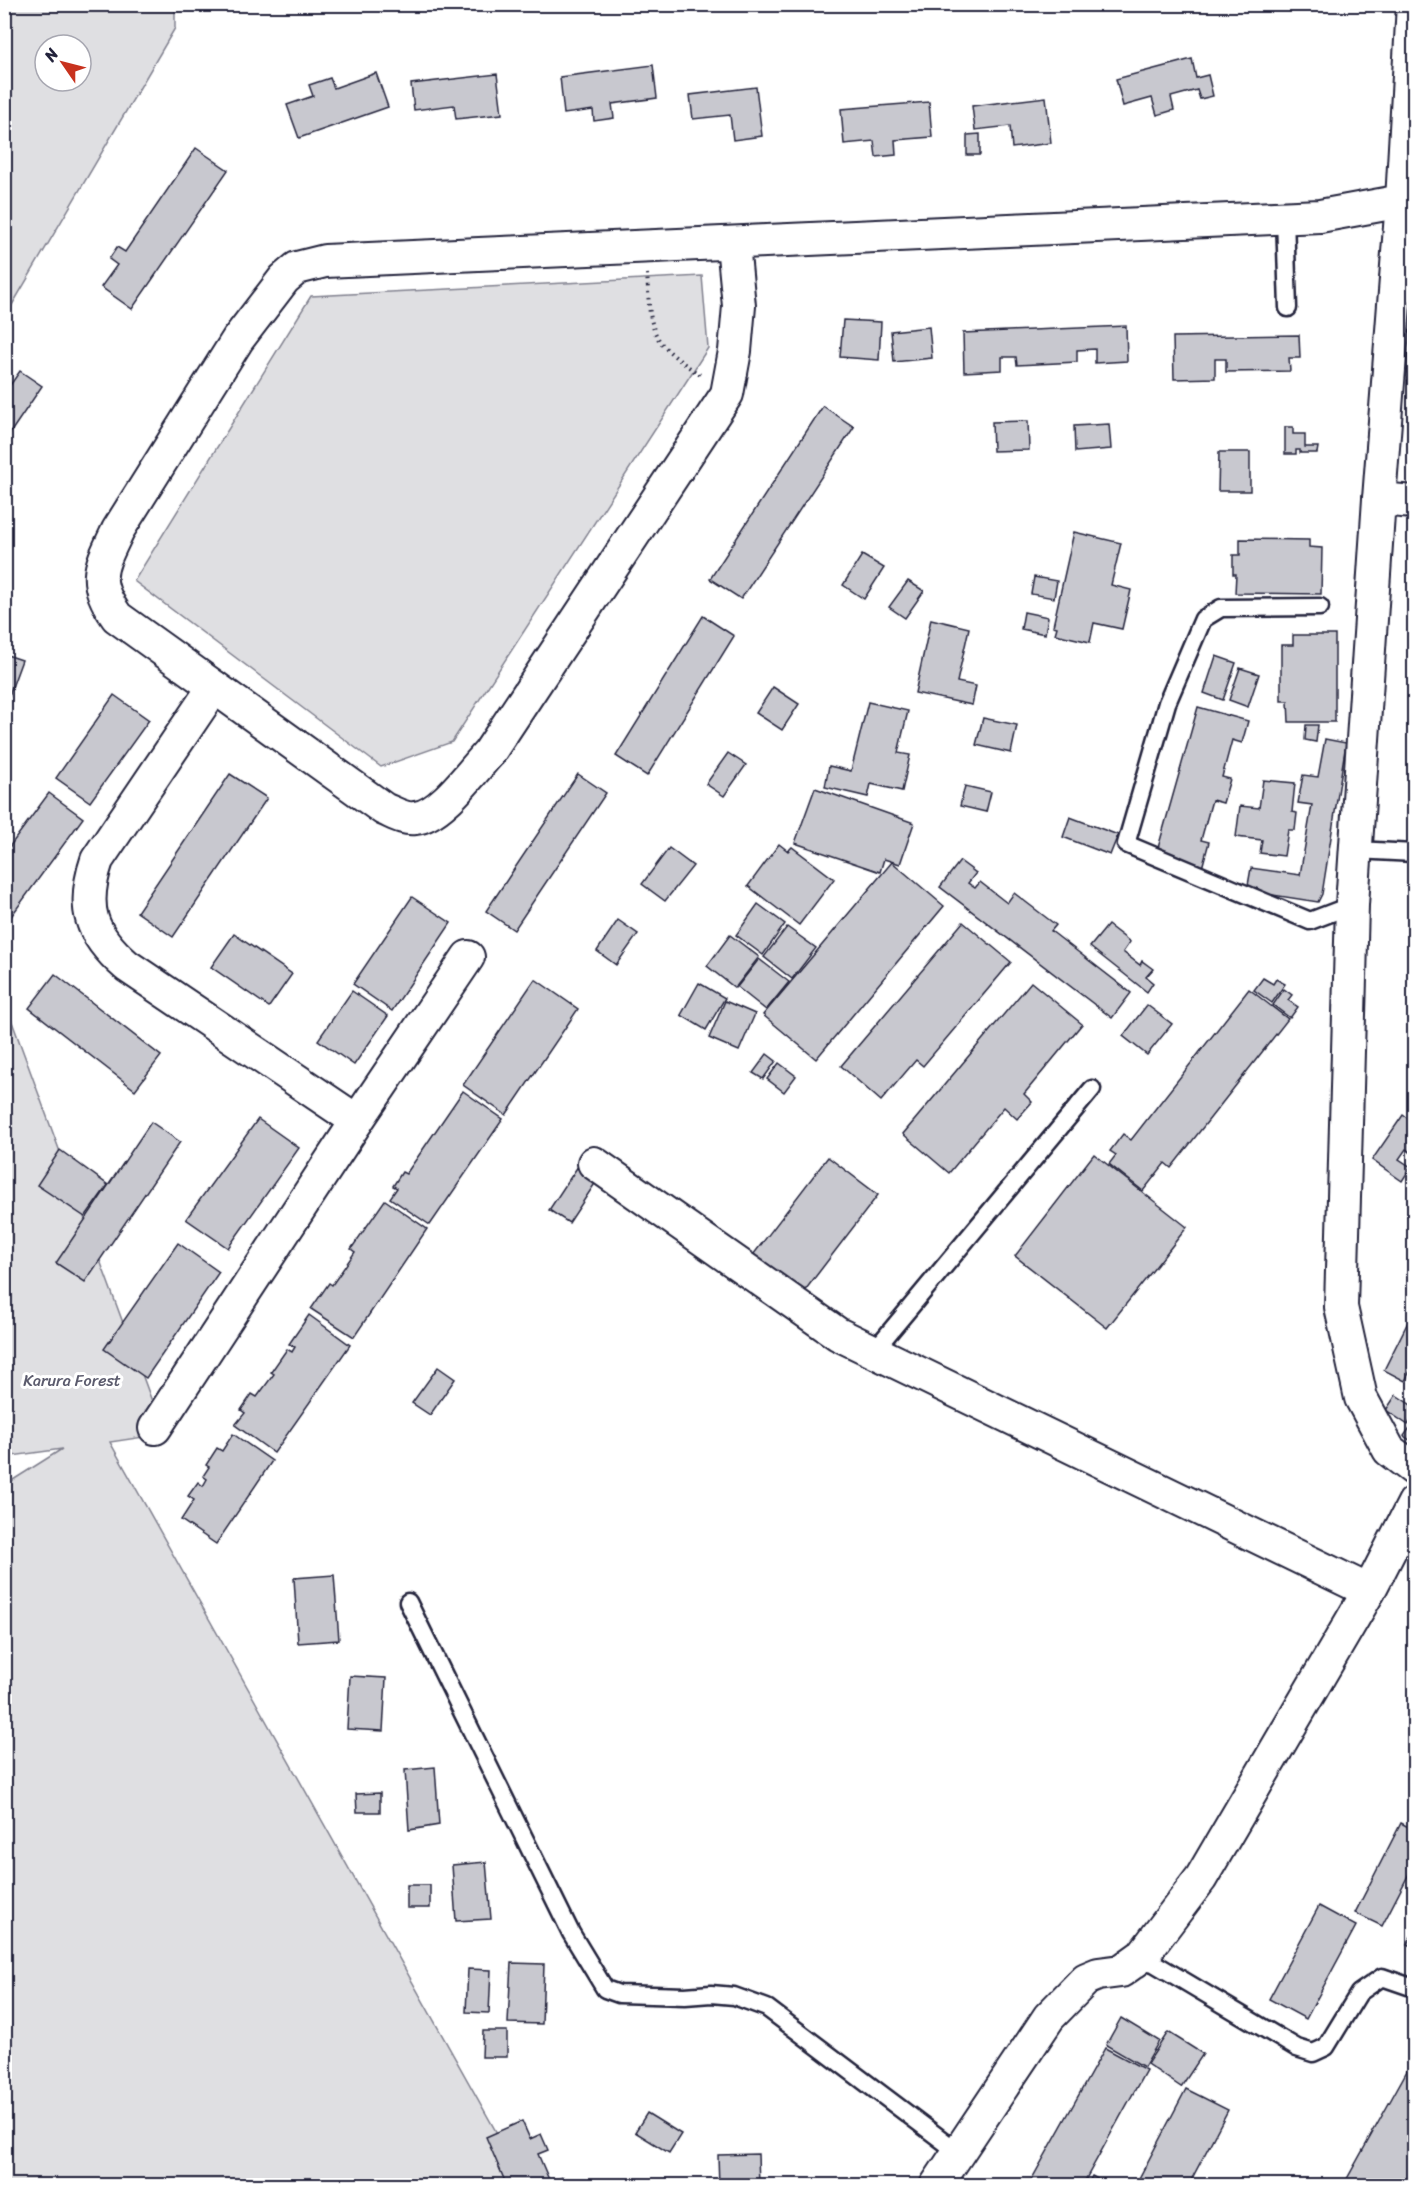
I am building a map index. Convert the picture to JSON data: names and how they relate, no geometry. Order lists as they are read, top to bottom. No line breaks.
{"parks":["Karura Forest"],"north":"top left"}
